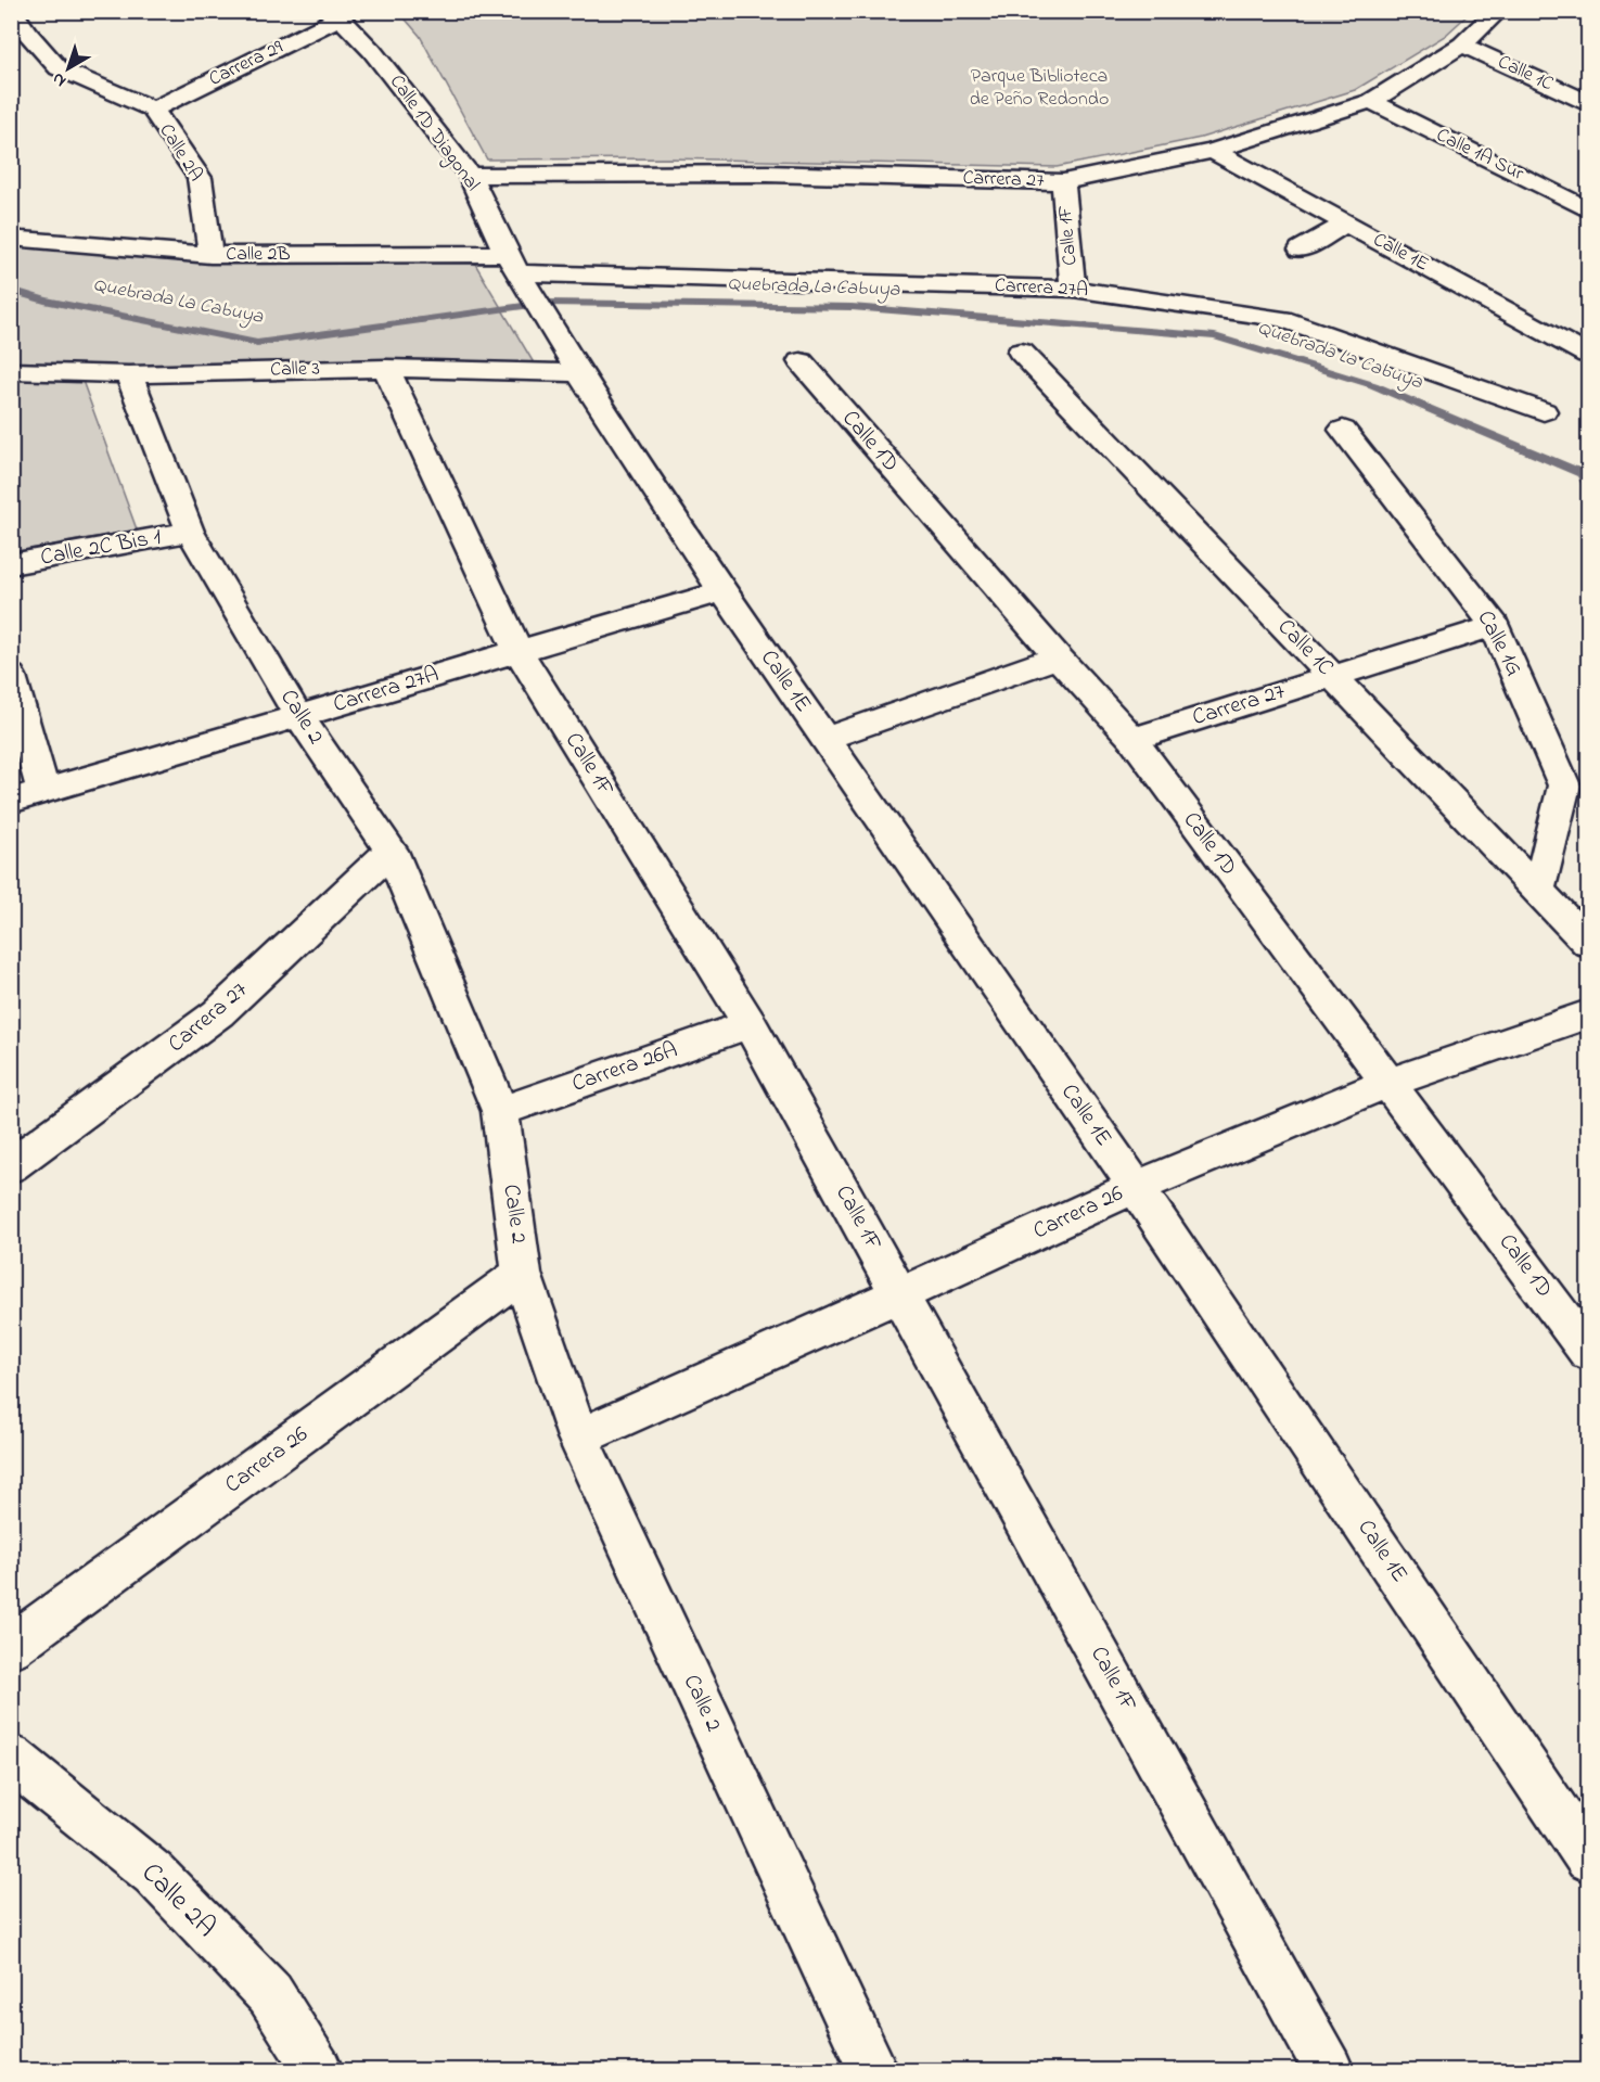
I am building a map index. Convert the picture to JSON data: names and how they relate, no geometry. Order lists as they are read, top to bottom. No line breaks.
{"streets":{"street":["Carrera 29","Calle 1C","Calle 1D Diagonal","Calle 2A","Calle 1A Sur","Carrera 27","Calle 1F","Calle 1E","Calle 2B","Carrera 27A","Calle 3","Calle 1D","Calle 2C Bis 1","Calle 1G","Calle 2","Carrera 26A","Carrera 26"]},"crossings":[["Carrera 29","Calle 1D Diagonal"],["Carrera 29","Calle 2A"],["Calle 1C","Carrera 27"],["Calle 1C","Calle 1G"],["Calle 1D Diagonal","Carrera 27"],["Calle 1D Diagonal","Calle 1E"],["Calle 1D Diagonal","Calle 2B"],["Calle 1D Diagonal","Carrera 27A"],["Calle 1D Diagonal","Calle 3"],["Calle 2A","Calle 2B"],["Calle 1A Sur","Carrera 27"],["Carrera 27","Calle 1F"],["Carrera 27","Calle 1E"],["Carrera 27","Calle 1D"],["Carrera 27","Calle 1G"],["Carrera 27","Calle 2"],["Calle 1F","Carrera 27A"],["Calle 1F","Calle 3"],["Calle 1F","Carrera 26A"],["Calle 1F","Carrera 26"],["Calle 1E","Carrera 27A"],["Calle 1E","Calle 3"],["Calle 1E","Carrera 26"],["Calle 2B","Carrera 27A"],["Carrera 27A","Calle 2"],["Calle 3","Calle 2"],["Calle 1D","Carrera 26"],["Calle 2C Bis 1","Calle 2"],["Calle 2","Carrera 26A"],["Calle 2","Carrera 26"]],"water":["Quebrada La Cabuya"],"parks":["Parque Biblioteca de Peño Redondo"],"north":"bottom left"}
